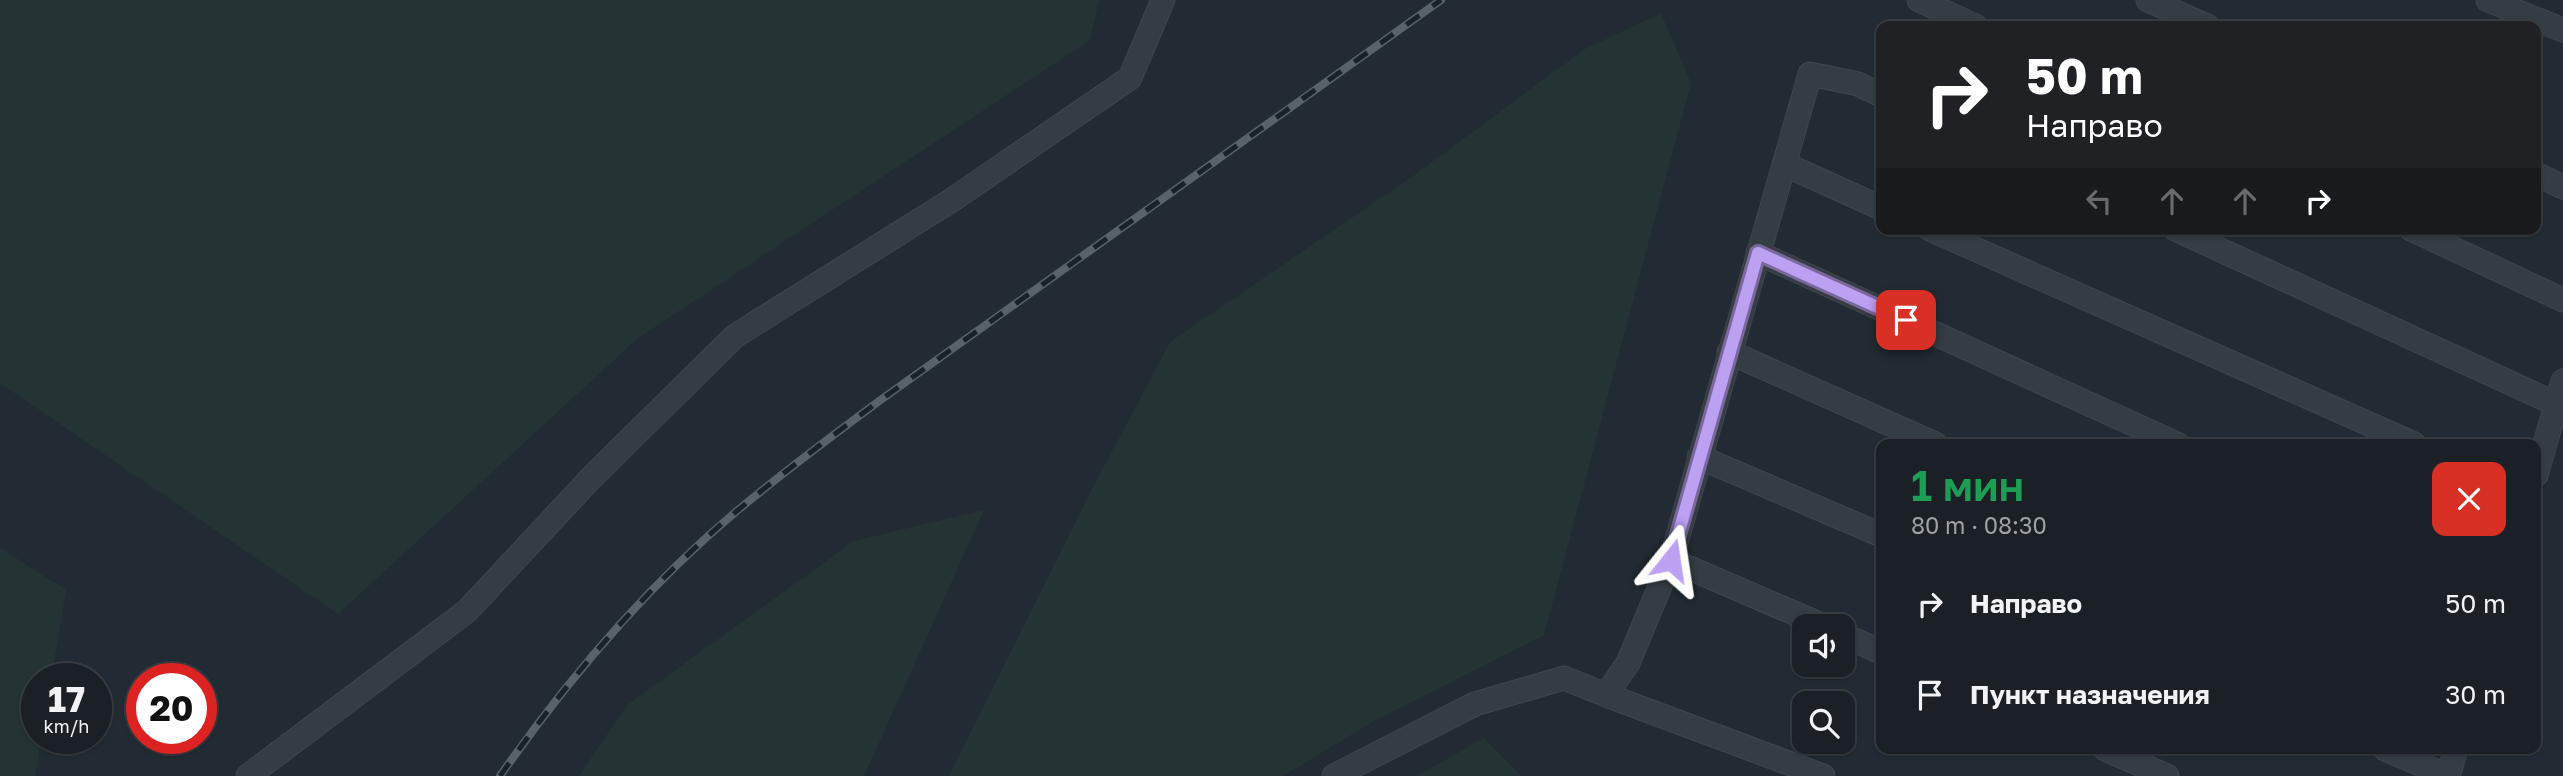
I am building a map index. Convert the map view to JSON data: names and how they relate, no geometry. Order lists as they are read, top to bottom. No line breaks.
{"page":{"turn":["50 m","Направо"],"heading":["1 мин","80 m · 08:30"],"list":[{"name":"Направо","value":"50 m"},{"name":"Пункт назначения","value":"30 m"}],"speed":"17 km/h","limit":"20"}}
